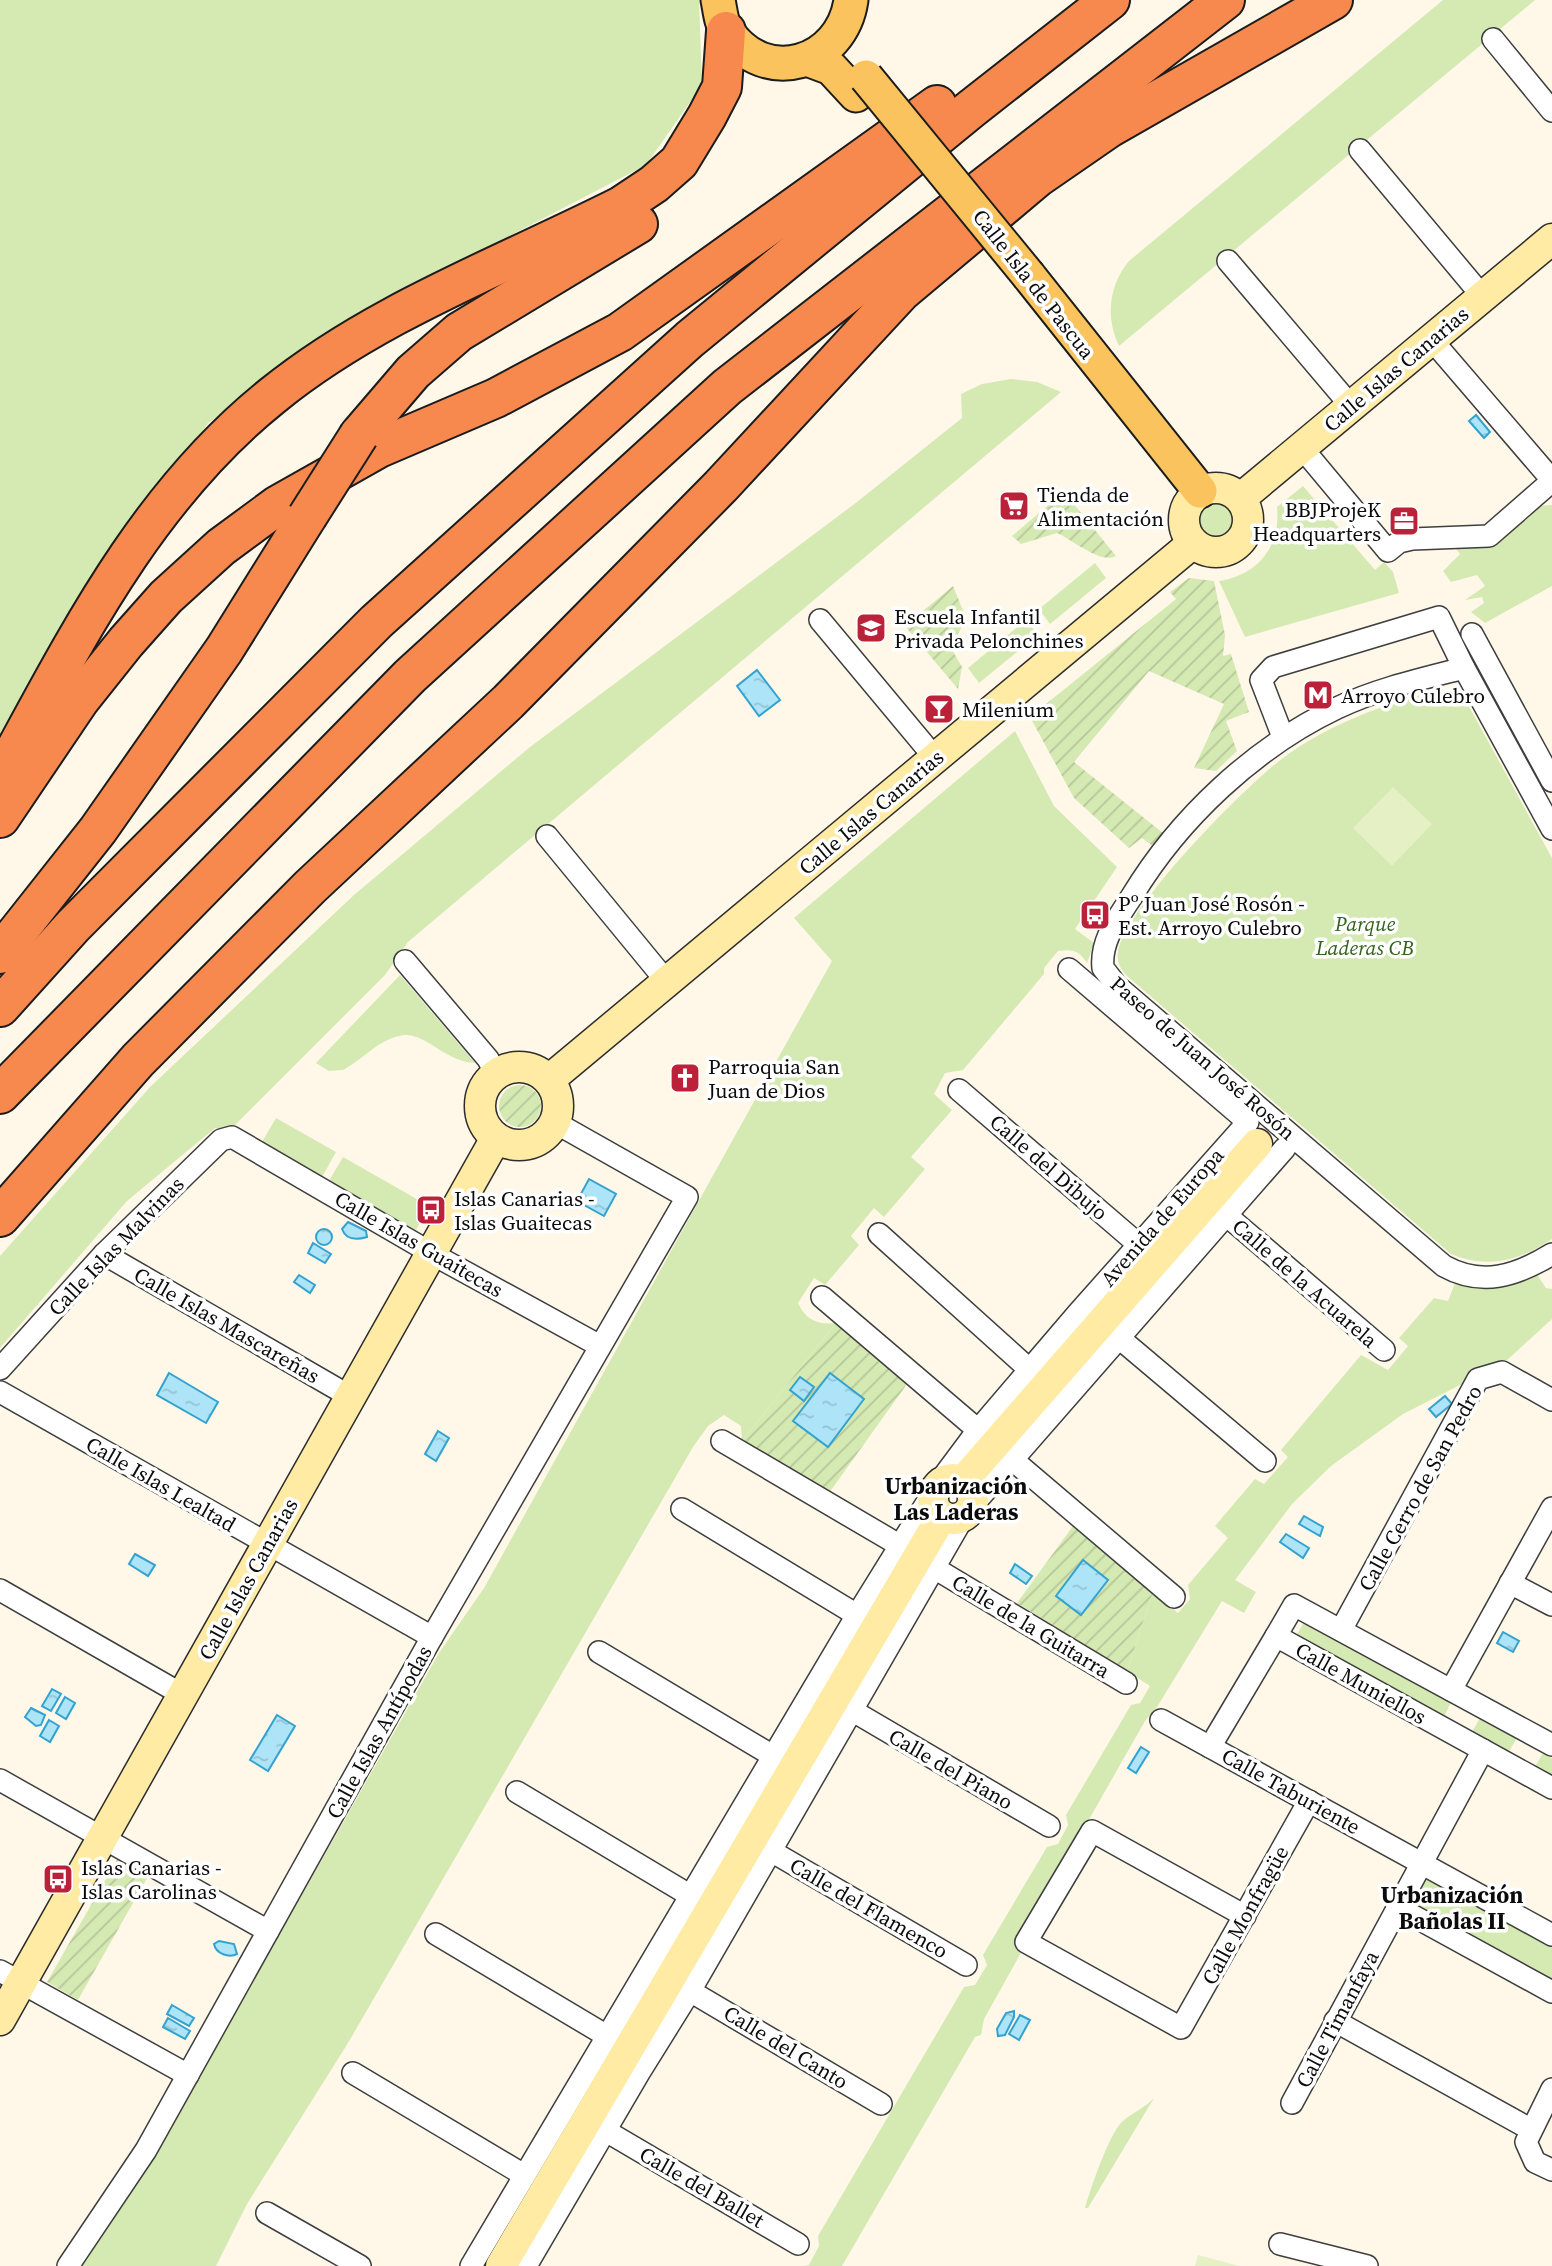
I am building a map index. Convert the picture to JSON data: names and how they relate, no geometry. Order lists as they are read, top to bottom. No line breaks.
{"streets":{"main road":["Calle Isla de Pascua"],"street":["Calle Islas Canarias","Paseo de Juan José Rosón","Calle del Dibujo","Avenida de Europa","Calle Islas Guaitecas","Calle Islas Malvinas","Calle de la Acuarela","Calle Islas Mascareñas","Calle Islas Lealtad","Calle Cerro de San Pedro","Calle de la Guitarra","Calle Muniellos","Calle Islas Antípodas","Calle del Piano","Calle Taburiente","Calle del Flamenco","Calle Monfragüe","Calle Timanfaya","Calle del Canto","Calle del Ballet"]},"crossings":[["Calle Isla de Pascua","Calle Islas Canarias"],["Calle Islas Canarias","Calle Islas Guaitecas"],["Calle Islas Canarias","Calle Islas Mascareñas"],["Calle Islas Canarias","Calle Islas Lealtad"],["Calle Islas Canarias","Calle Islas Antípodas"],["Paseo de Juan José Rosón","Avenida de Europa"],["Calle del Dibujo","Avenida de Europa"],["Avenida de Europa","Calle de la Acuarela"],["Avenida de Europa","Calle de la Guitarra"],["Avenida de Europa","Calle del Piano"],["Avenida de Europa","Calle del Flamenco"],["Avenida de Europa","Calle del Canto"],["Avenida de Europa","Calle del Ballet"],["Calle Islas Guaitecas","Calle Islas Malvinas"],["Calle Islas Guaitecas","Calle Islas Antípodas"],["Calle Islas Malvinas","Calle Islas Mascareñas"],["Calle Islas Lealtad","Calle Islas Antípodas"],["Calle Cerro de San Pedro","Calle Muniellos"],["Calle Muniellos","Calle Timanfaya"],["Calle Taburiente","Calle Monfragüe"],["Calle Taburiente","Calle Timanfaya"]],"districts":["Urbanización Las Laderas","Urbanización Bañolas II"],"parks":["Parque Laderas CB"],"places":{"supermarket":["Tienda de Alimentación"],"office":["BBJProjeK Headquarters"],"school or university":["Escuela Infantil Privada Pelonchines"],"metro station":["Arroyo Culebro"],"bar":["Milenium"],"bus stop":["Pº Juan José Rosón - Est. Arroyo Culebro","Islas Canarias - Islas Guaitecas","Islas Canarias - Islas Carolinas"],"church":["Parroquia San Juan de Dios"]}}
